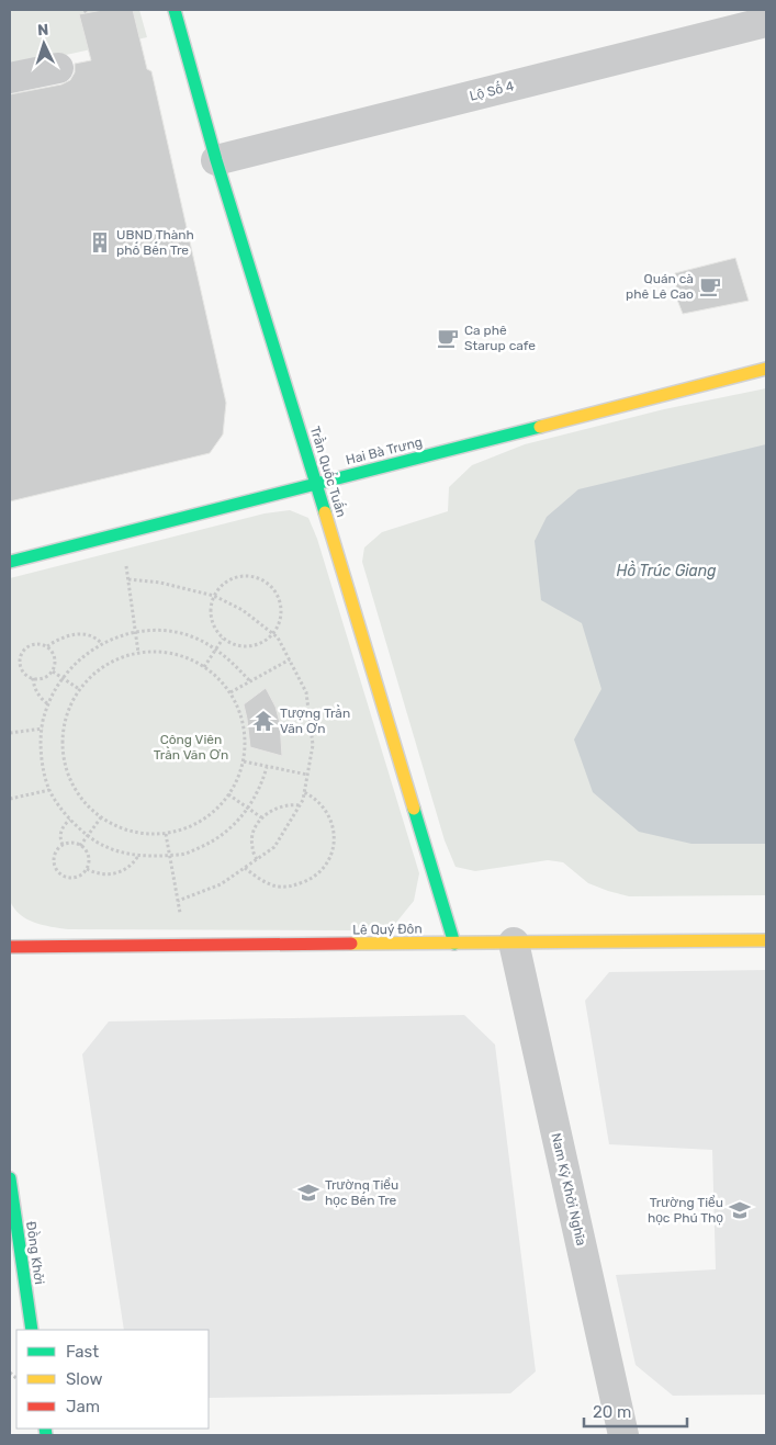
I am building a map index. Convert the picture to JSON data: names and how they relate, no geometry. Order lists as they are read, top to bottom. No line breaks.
{"streets":{"street":["Lộ Số 4","Hai Bà Trưng","Trần Quốc Tuấn","Lê Quý Đôn","Nam Kỳ Khởi Nghĩa","Đồng Khởi"]},"crossings":[["Lộ Số 4","Trần Quốc Tuấn"],["Hai Bà Trưng","Trần Quốc Tuấn"],["Trần Quốc Tuấn","Lê Quý Đôn"],["Lê Quý Đôn","Nam Kỳ Khởi Nghĩa"]],"water":["Hồ Trúc Giang"],"parks":["Công Viên Trần Văn Ơn"],"places":{"building":["UBND Thành phố Bến Tre"],"cafe":["Quán cà phê Lê Cao","Ca phê Starup cafe"],"temple":["Tượng Trần Văn Ơn"],"school or university":["Trường Tiểu học Bến Tre","Trường Tiểu học Phú Thọ"]},"legend":["Fast","Slow","Jam"],"scale_bar":"20 m","north":"top"}
